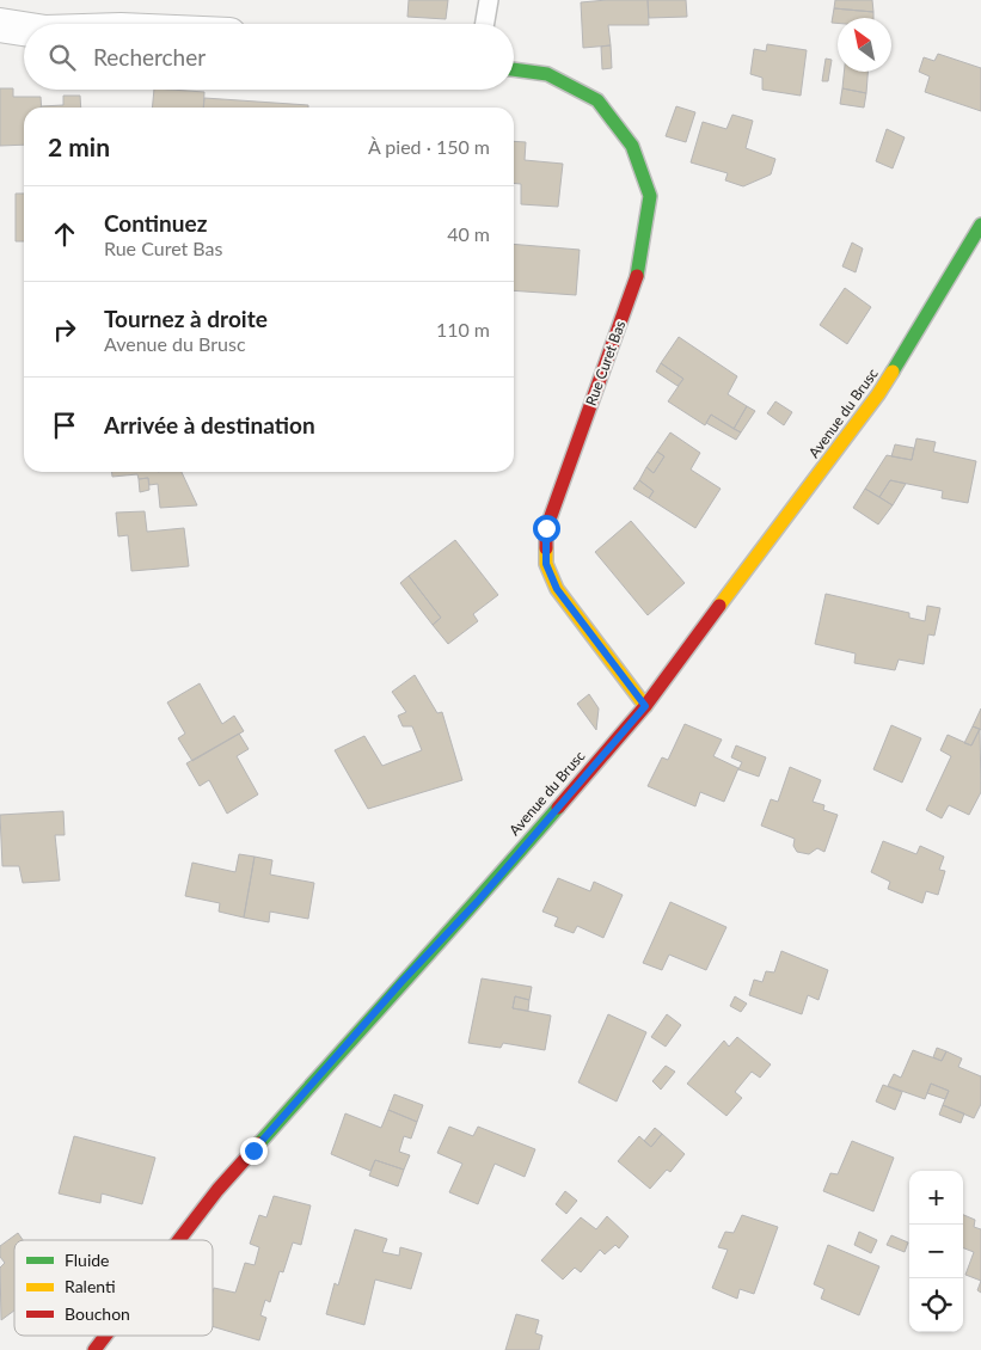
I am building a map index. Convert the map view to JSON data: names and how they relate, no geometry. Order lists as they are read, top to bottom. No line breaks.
{"streets":{"street":["Rue Curet Bas","Avenue du Brusc"]},"crossings":[["Rue Curet Bas","Avenue du Brusc"]],"legend":["Fluide","Ralenti","Bouchon"],"north":"top left","page":{"search":"Rechercher","heading":["2 min","À pied · 150 m"],"list":[["Continuez","Rue Curet Bas","40 m"],["Tournez à droite","Avenue du Brusc","110 m"],"Arrivée à destination"],"map_buttons":["+","−"]}}
